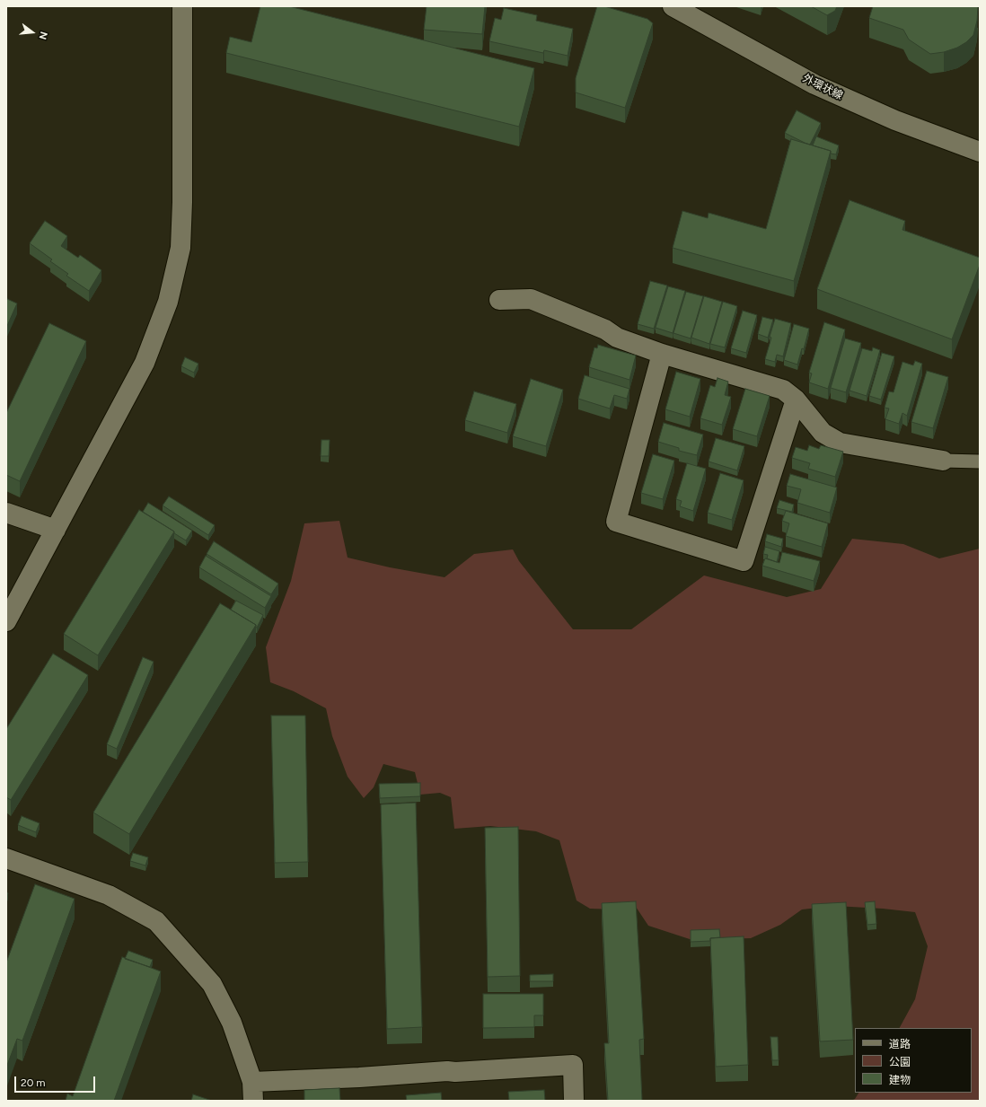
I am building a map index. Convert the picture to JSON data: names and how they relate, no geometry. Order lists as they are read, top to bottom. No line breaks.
{"streets":{"street":["外環状線"]},"legend":["道路","公園","建物"],"scale_bar":"20 m","north":"right"}
